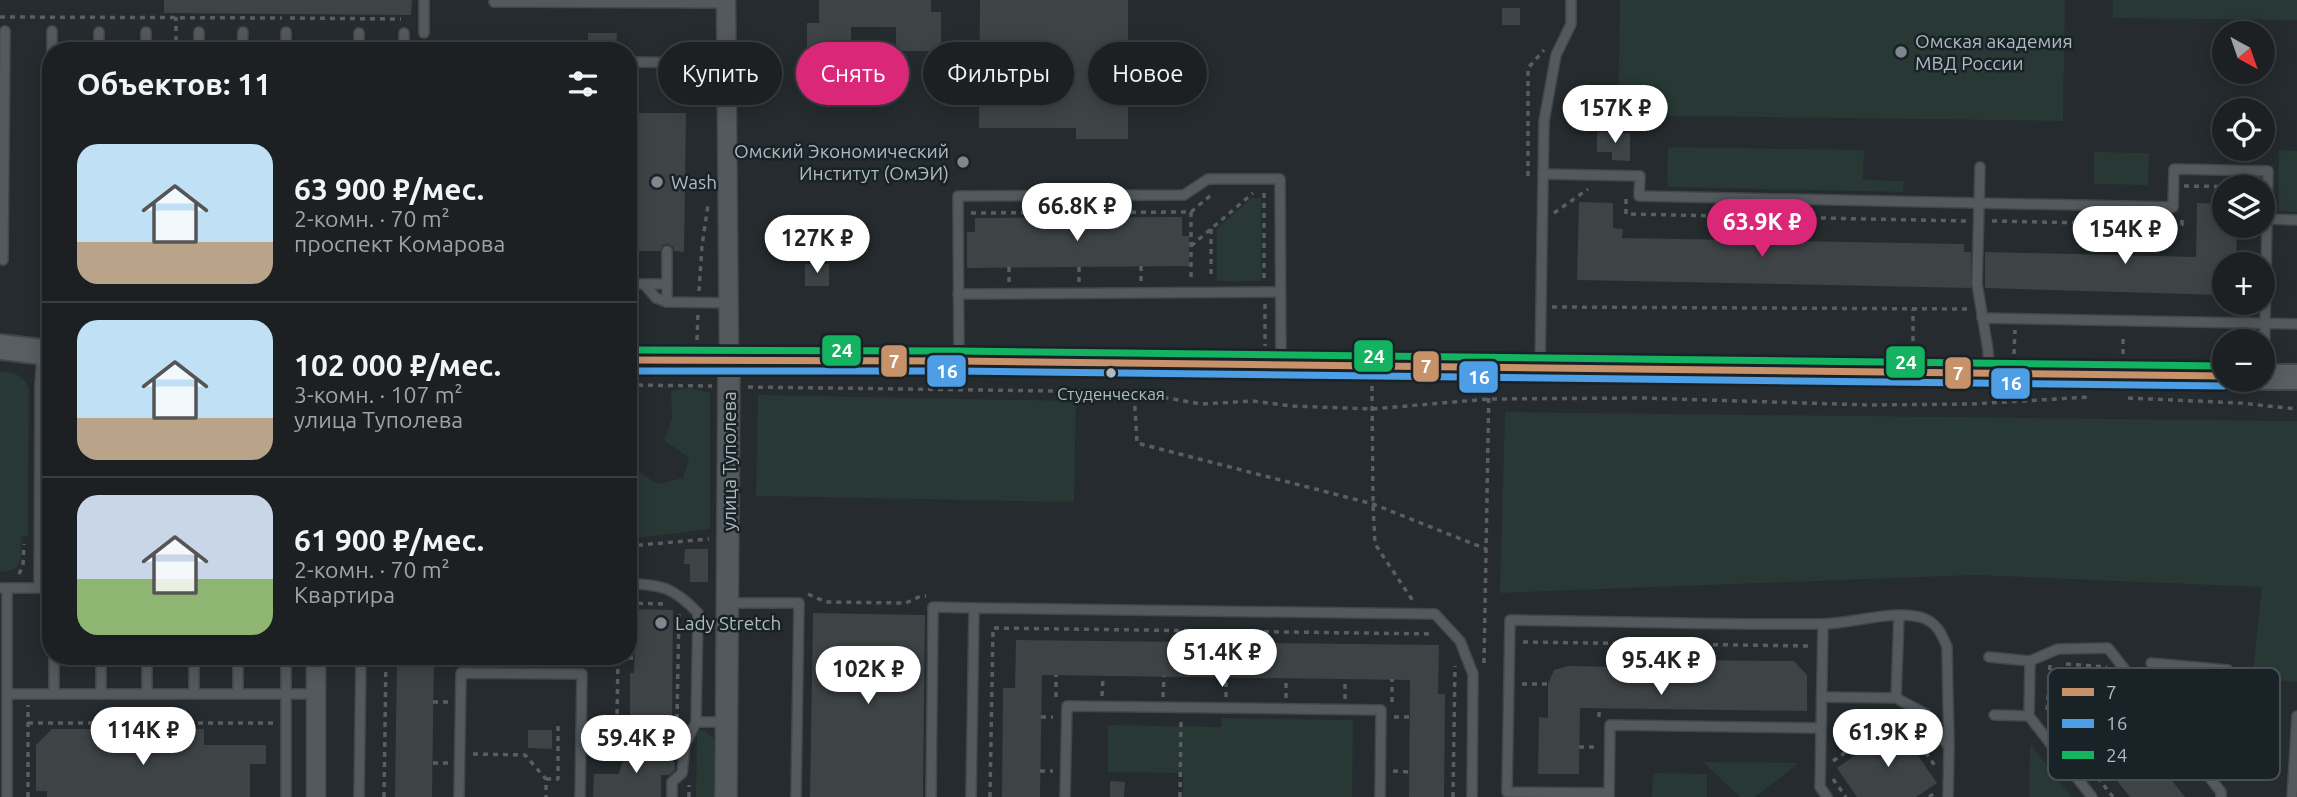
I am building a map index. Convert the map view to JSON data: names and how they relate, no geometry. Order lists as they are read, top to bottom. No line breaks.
{"streets":{"street":["улица Туполева"]},"places":["Омская академия МВД России","Омский Экономический Институт (ОмЭИ)","Wash","Студенческая","Lady Stretch"],"lines":["transit line 24","transit line 7","transit line 16"],"legend":["7","16","24"],"north":"bottom right","page":{"map_buttons":["+","−"],"chip":["Купить","Снять","Фильтры","Новое"],"heading":"Объектов: 11","price":["157K ₽","66.8K ₽","63.9K ₽","154K ₽","127K ₽","51.4K ₽","95.4K ₽","102K ₽","114K ₽","61.9K ₽","59.4K ₽"],"list":[{"name":"63 900 ₽/мес.","note":"2-комн. · 70 m² · проспект Комарова"},{"name":"102 000 ₽/мес.","note":"3-комн. · 107 m² · улица Туполева"},{"name":"61 900 ₽/мес.","note":"2-комн. · 70 m² · Квартира"}]}}
